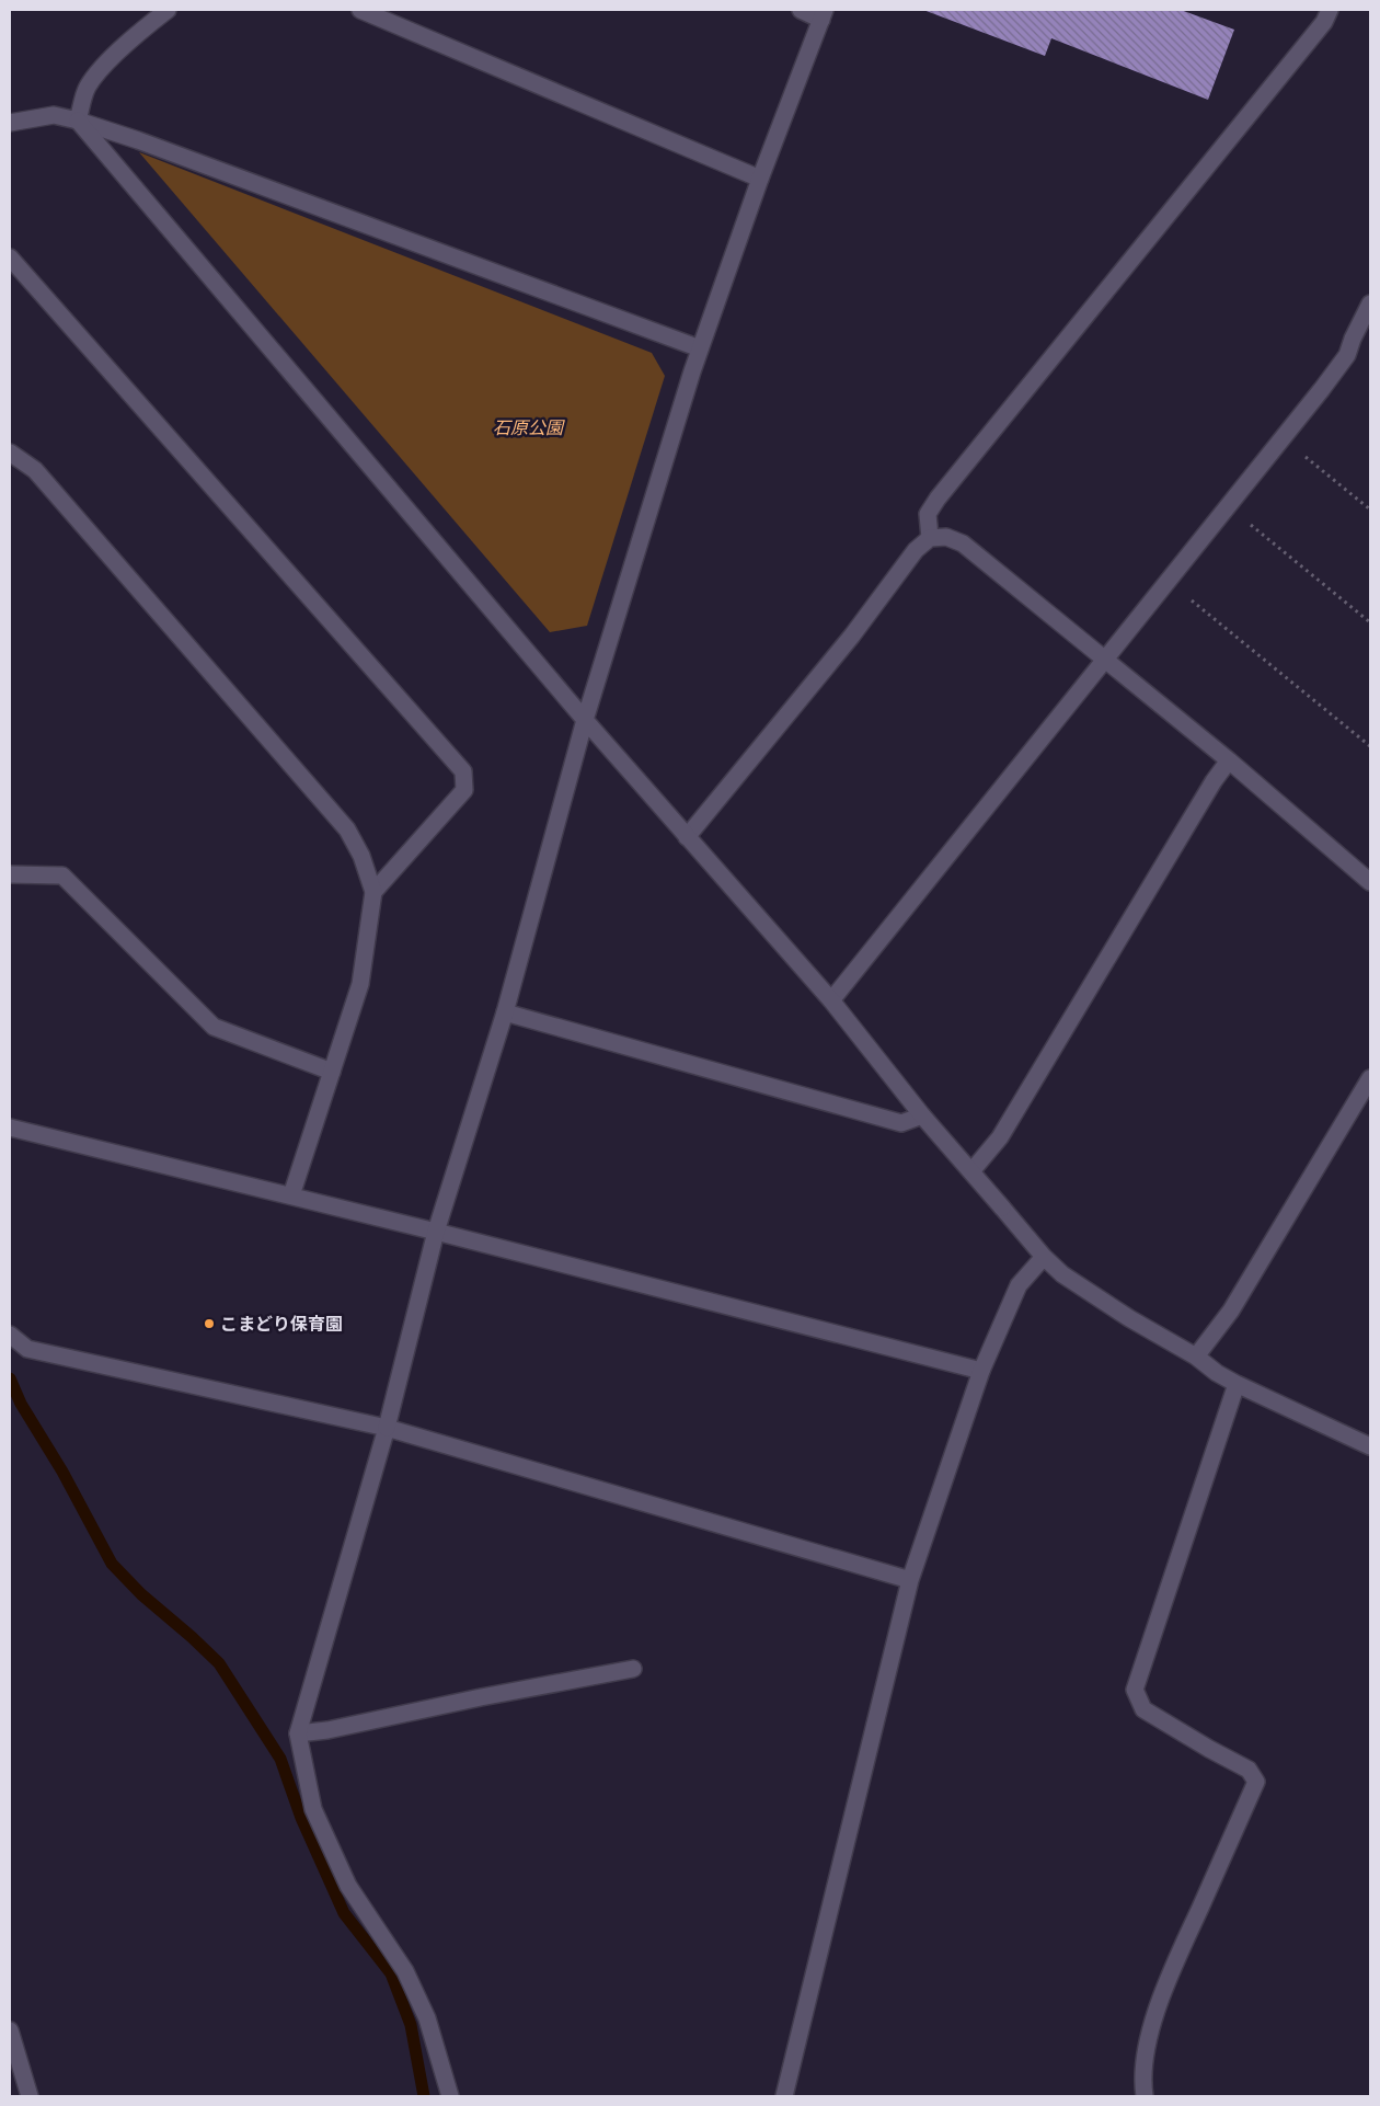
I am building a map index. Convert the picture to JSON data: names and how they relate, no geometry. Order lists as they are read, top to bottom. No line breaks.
{"parks":["石原公園"],"places":["こまどり保育園"]}
